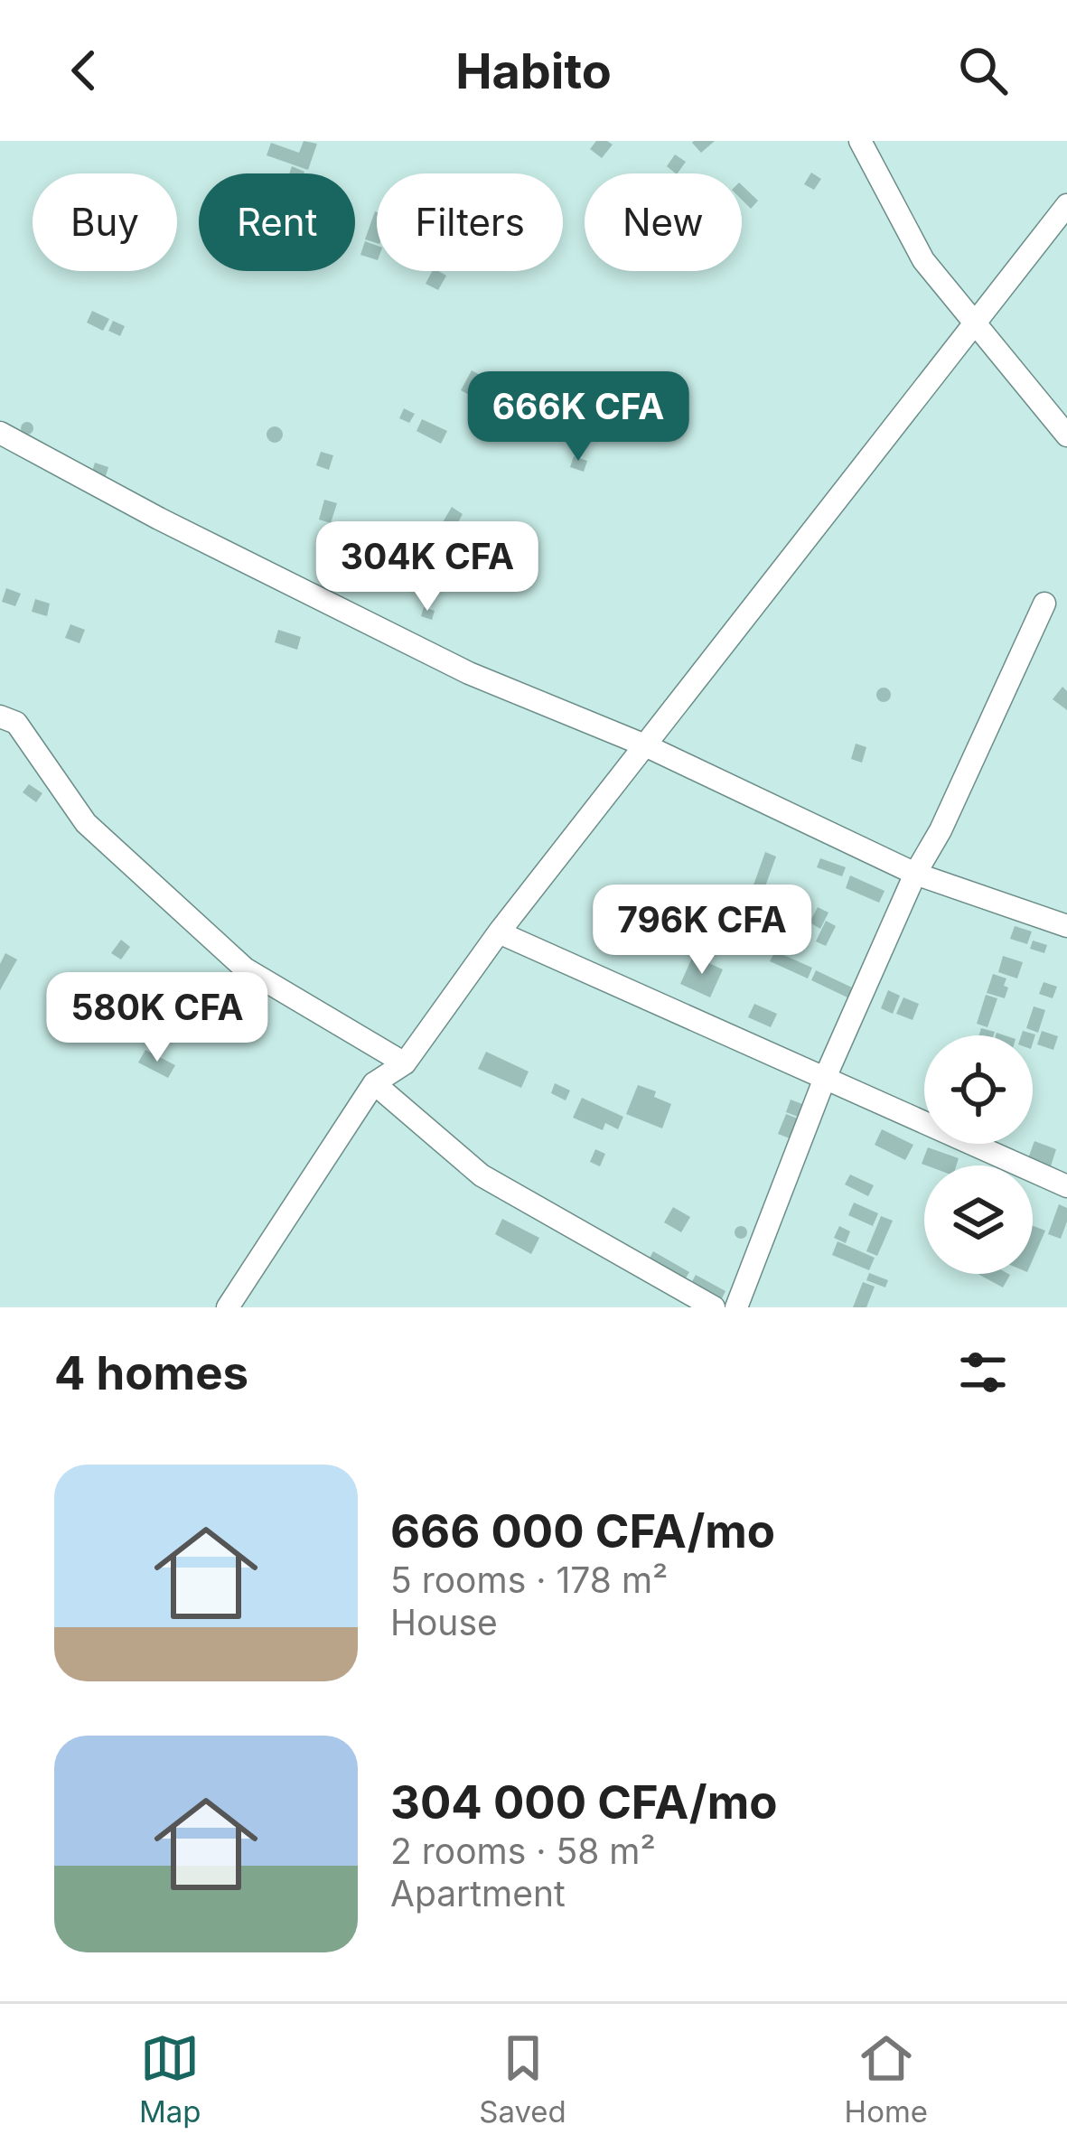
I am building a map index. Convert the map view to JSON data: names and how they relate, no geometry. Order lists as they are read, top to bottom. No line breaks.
{"page":{"header":"Habito","chip":["Buy","Rent","Filters","New"],"price":["666K CFA","304K CFA","796K CFA","580K CFA"],"heading":"4 homes","list":[{"name":"666 000 CFA/mo","note":"5 rooms · 178 m² · House"},{"name":"304 000 CFA/mo","note":"2 rooms · 58 m² · Apartment"}],"tabs":["Map","Saved","Home"]}}
